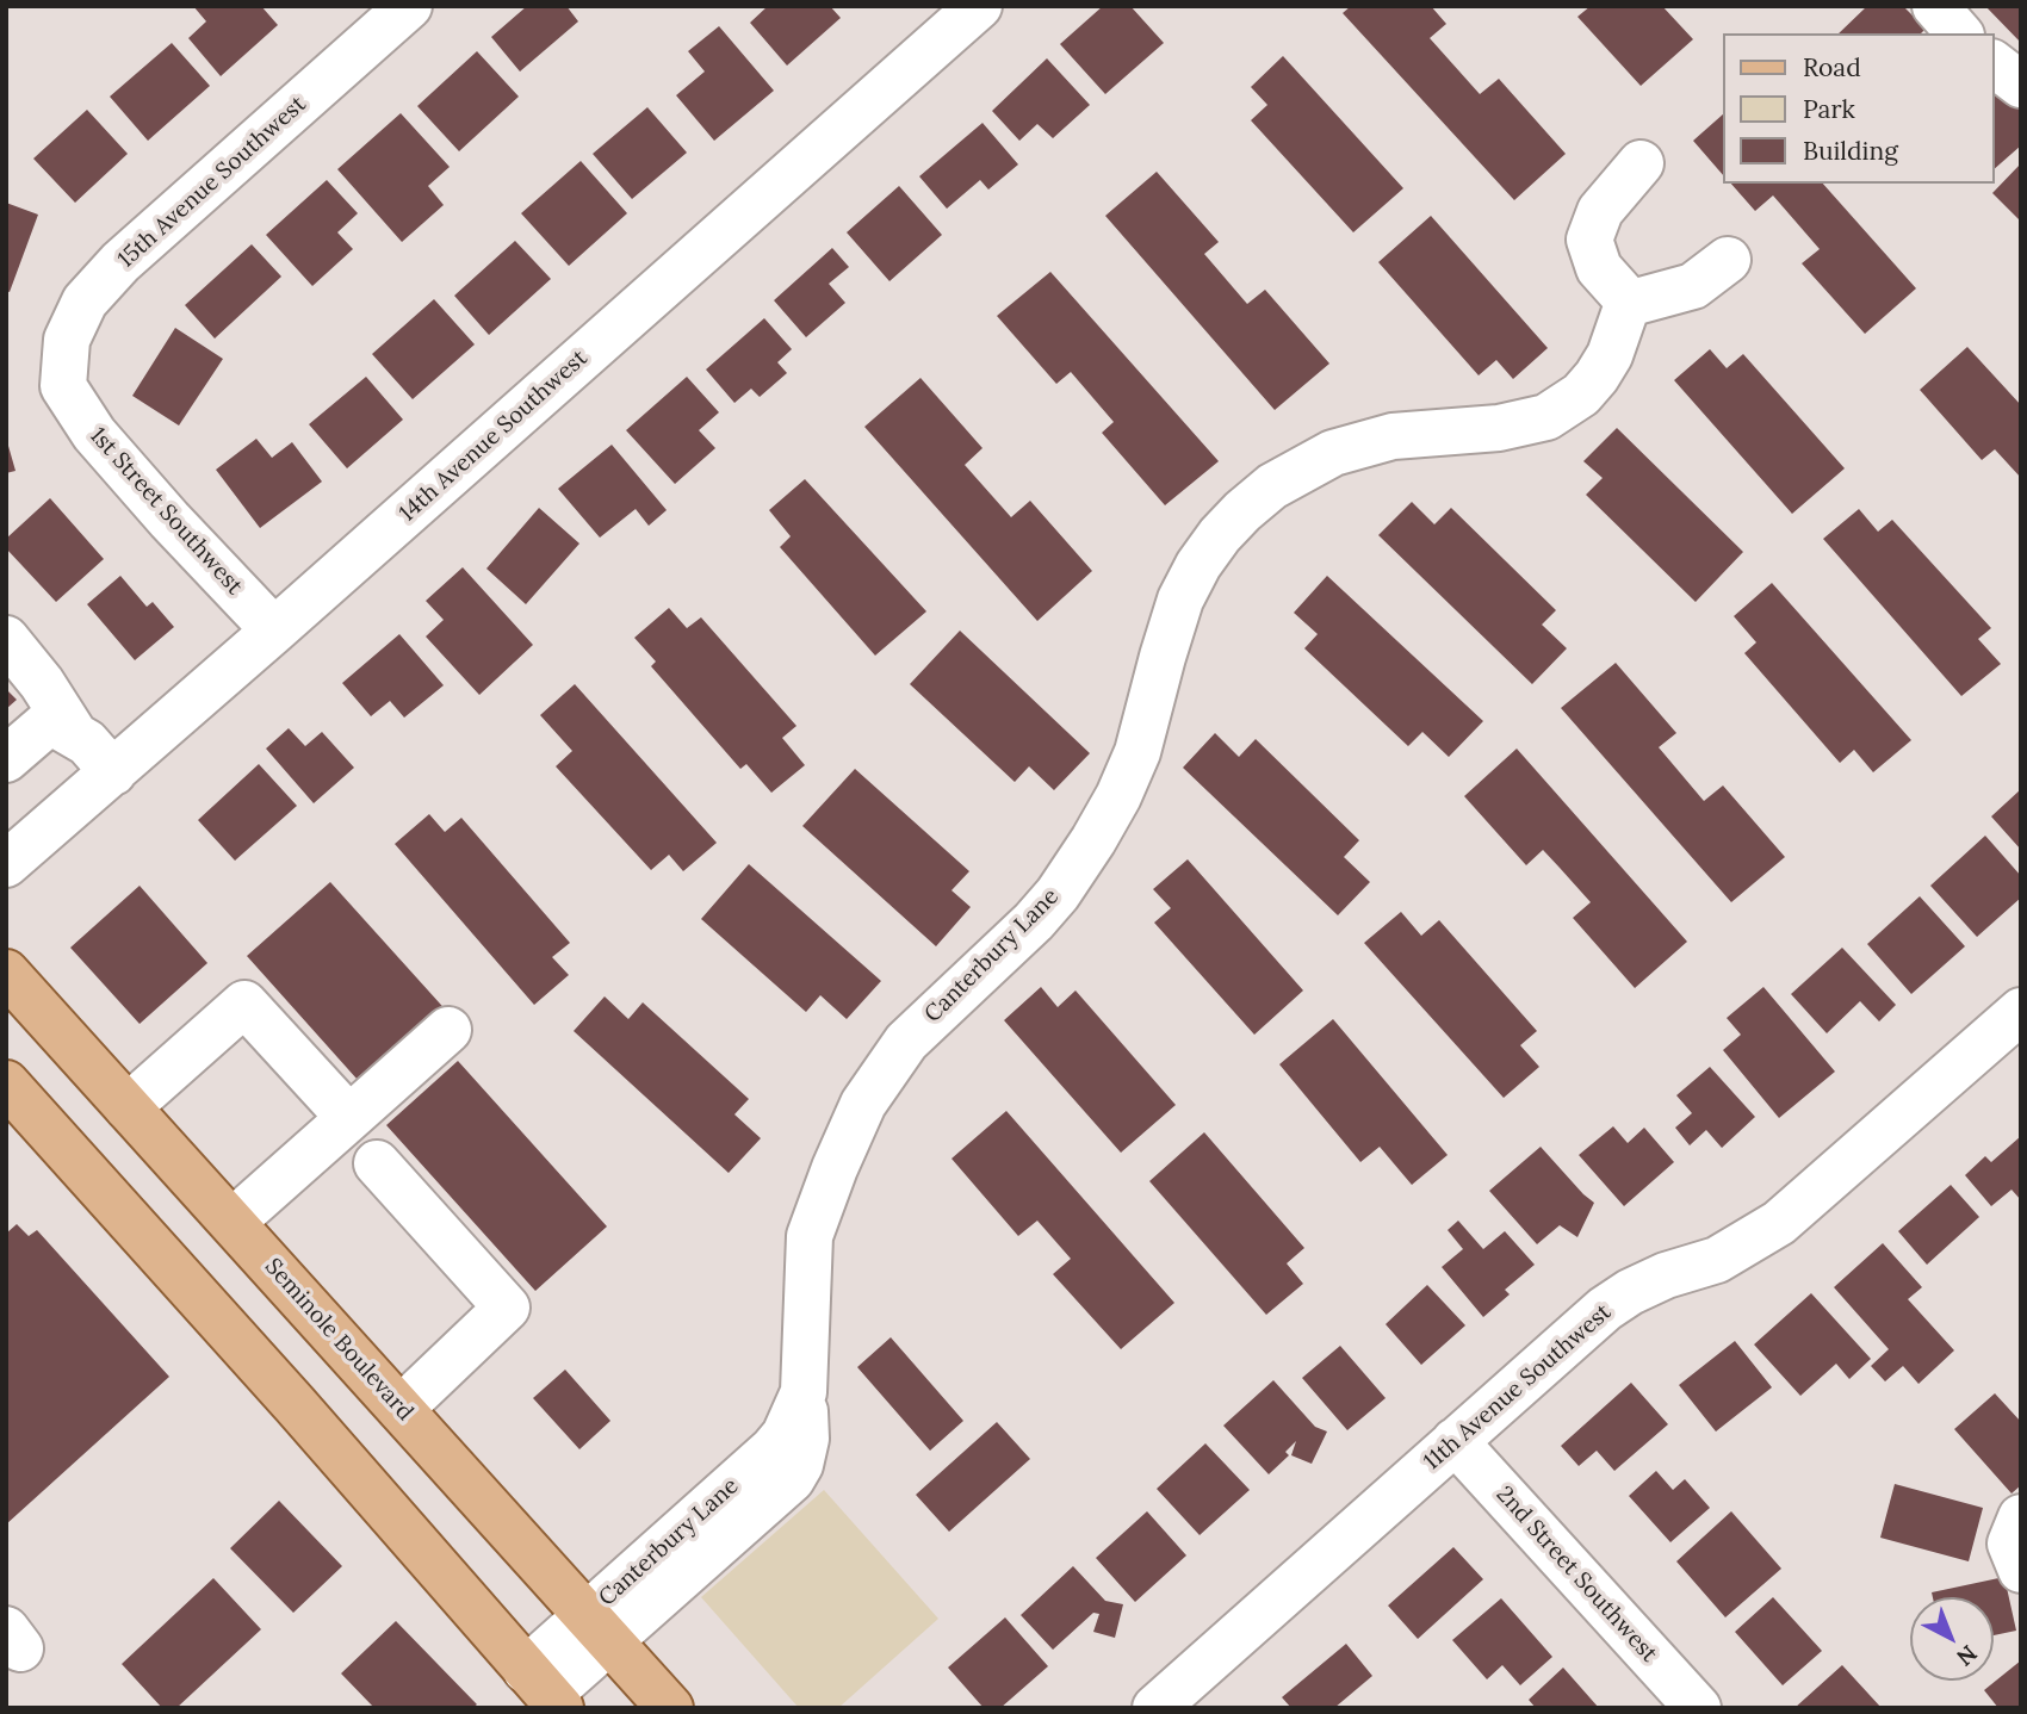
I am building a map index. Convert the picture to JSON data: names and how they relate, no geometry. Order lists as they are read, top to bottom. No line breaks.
{"streets":{"main road":["Seminole Boulevard"],"street":["15th Avenue Southwest","14th Avenue Southwest","1st Street Southwest","Canterbury Lane","11th Avenue Southwest","2nd Street Southwest"]},"crossings":[["15th Avenue Southwest","1st Street Southwest"],["14th Avenue Southwest","1st Street Southwest"],["Canterbury Lane","Seminole Boulevard"],["11th Avenue Southwest","2nd Street Southwest"]],"legend":["Road","Park","Building"],"north":"bottom right"}
